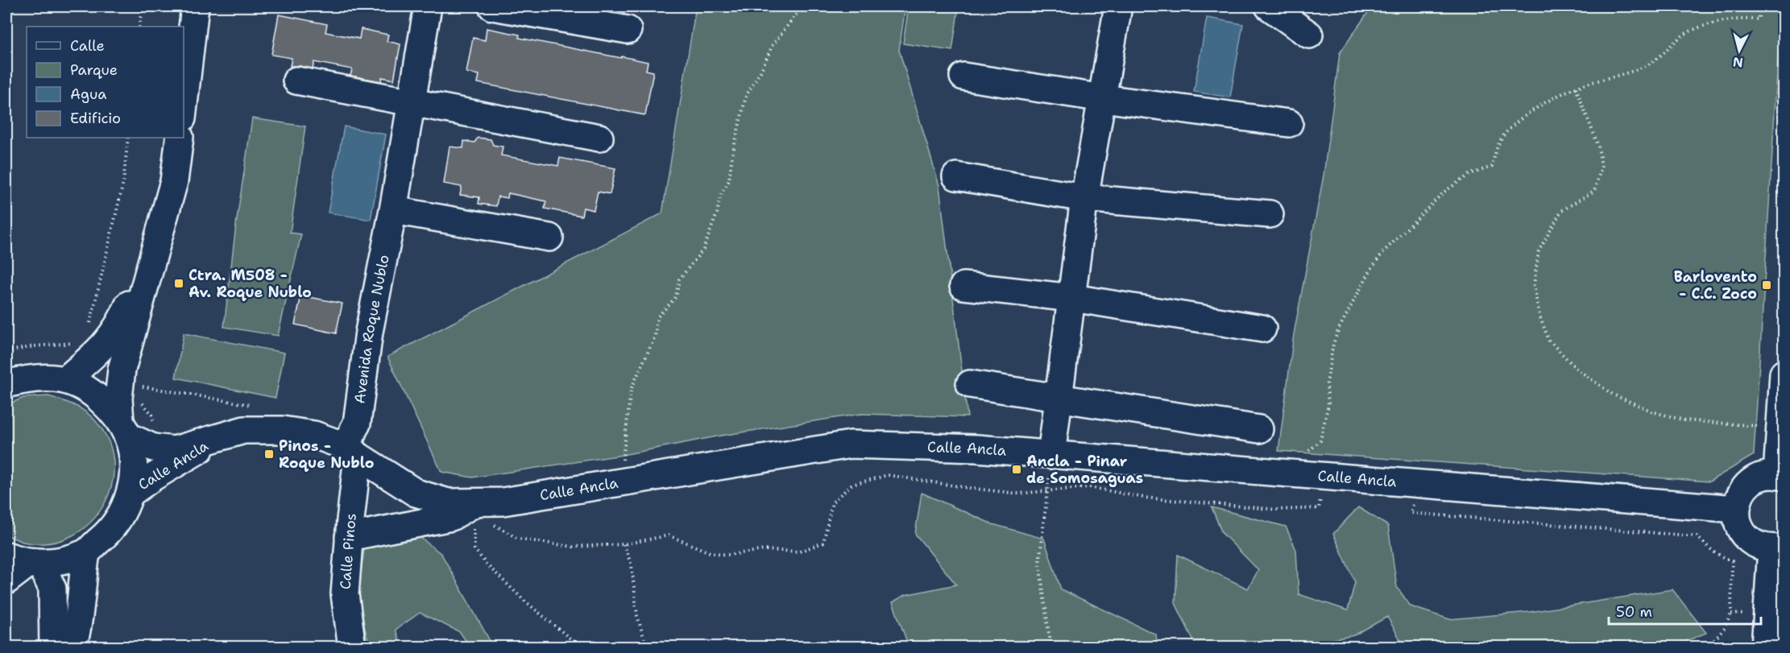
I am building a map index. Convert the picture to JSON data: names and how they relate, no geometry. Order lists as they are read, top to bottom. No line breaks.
{"streets":{"street":["Avenida Roque Nublo","Calle Ancla","Calle Pinos"]},"crossings":[["Avenida Roque Nublo","Calle Ancla"],["Avenida Roque Nublo","Calle Pinos"],["Calle Ancla","Calle Pinos"]],"places":{"transit":["Ctra. M508 - Av. Roque Nublo","Barlovento - C.C. Zoco","Pinos - Roque Nublo","Ancla - Pinar de Somosaguas"]},"legend":["Calle","Parque","Agua","Edificio"],"scale_bar":"50 m","north":"bottom"}
